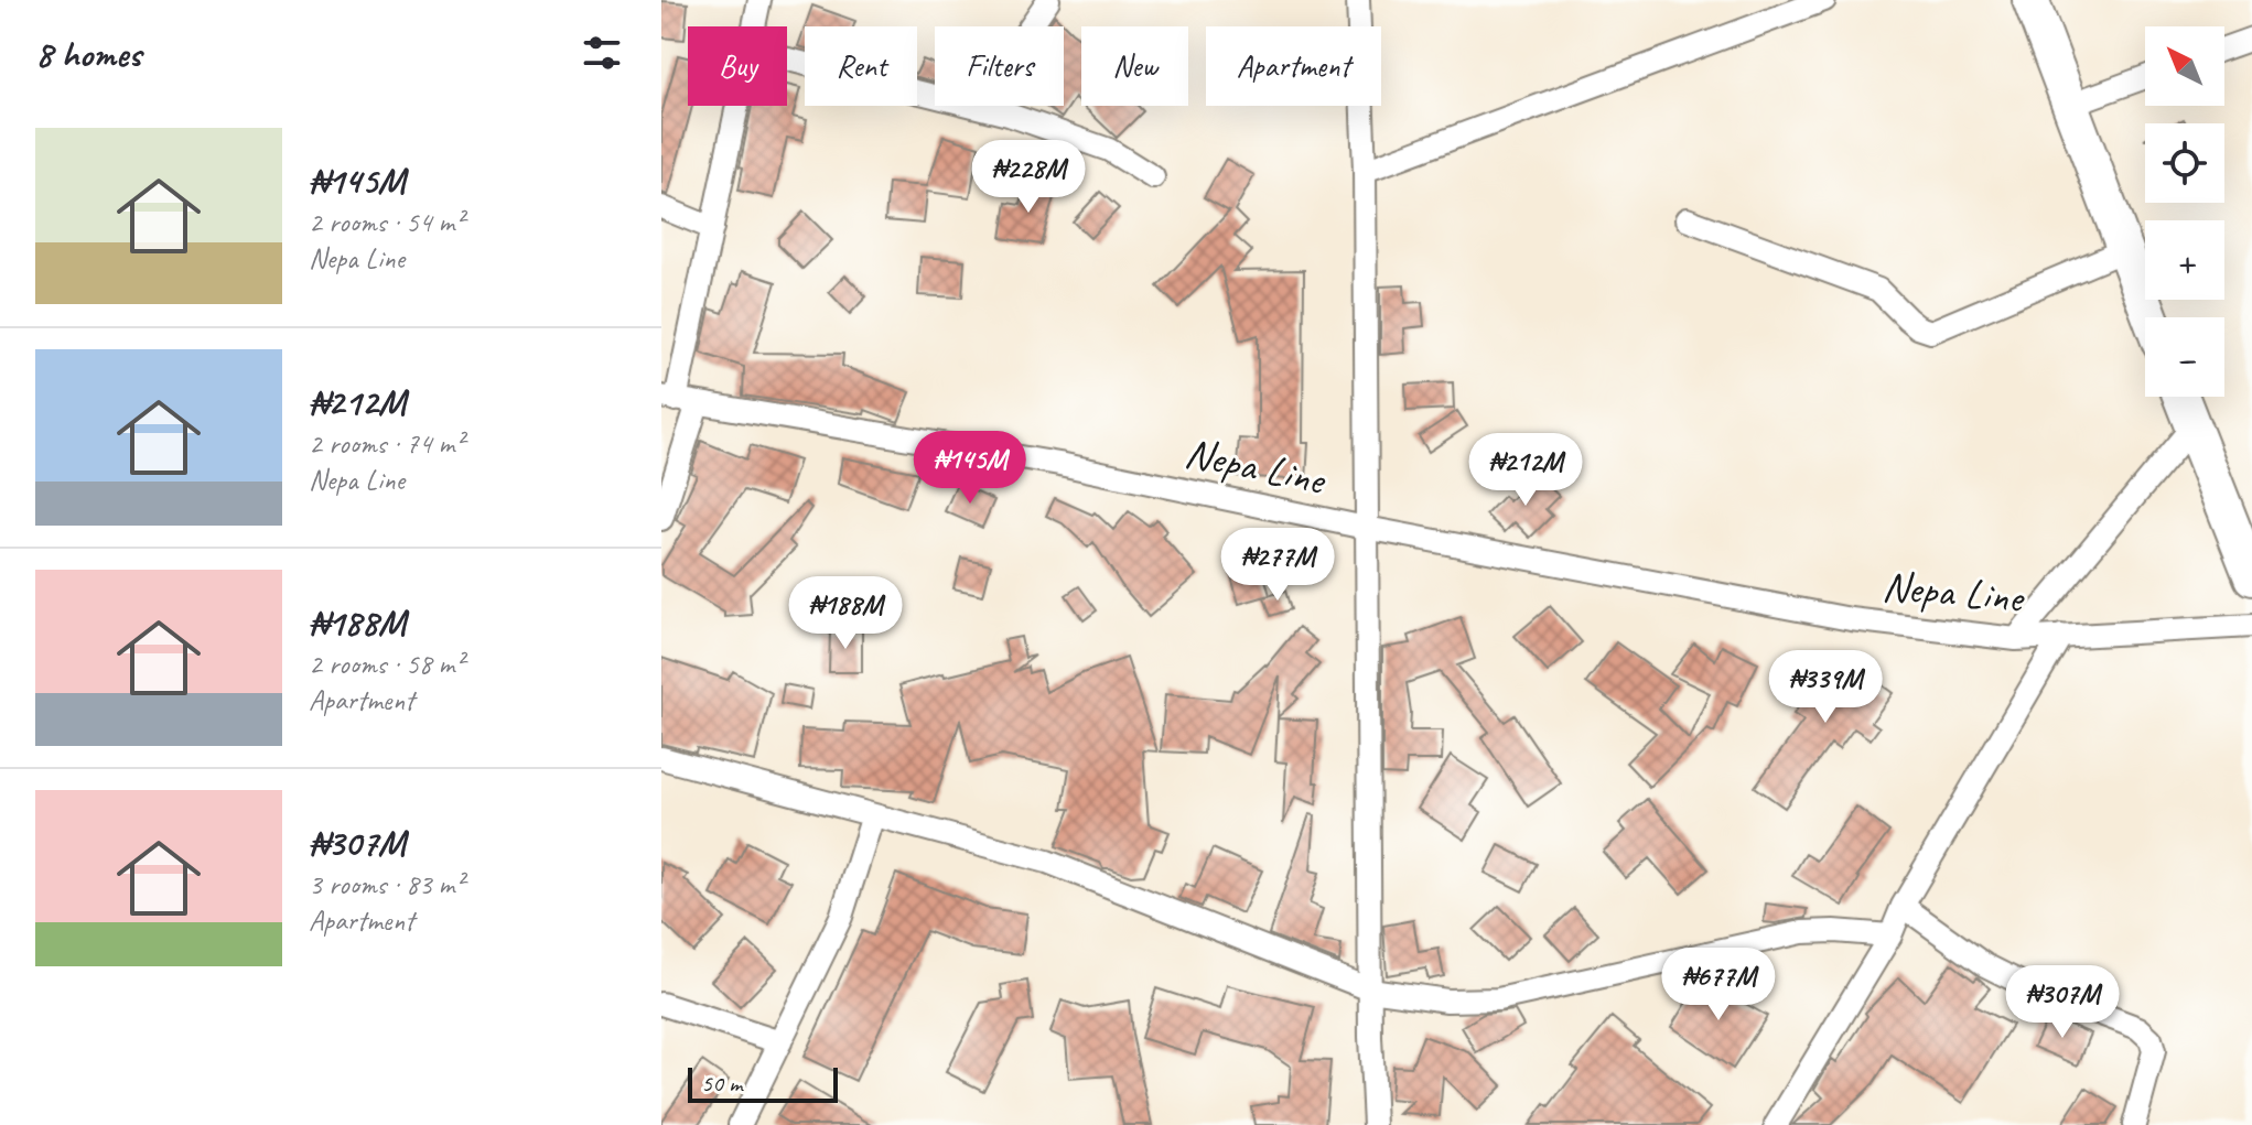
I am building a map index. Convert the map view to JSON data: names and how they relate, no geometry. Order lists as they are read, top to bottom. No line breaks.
{"streets":{"street":["Nepa Line"]},"scale_bar":"50 m","north":"top left","page":{"heading":"8 homes","map_buttons":["+","−"],"chip":["Buy","Rent","Filters","New","Apartment"],"list":[{"name":"₦145M","note":"2 rooms · 54 m² · Nepa Line"},{"name":"₦212M","note":"2 rooms · 74 m² · Nepa Line"},{"name":"₦188M","note":"2 rooms · 58 m² · Apartment"},{"name":"₦307M","note":"3 rooms · 83 m² · Apartment"}],"price":["₦228M","₦145M","₦212M","₦277M","₦188M","₦339M","₦677M","₦307M"],"scale":"50 m"}}
